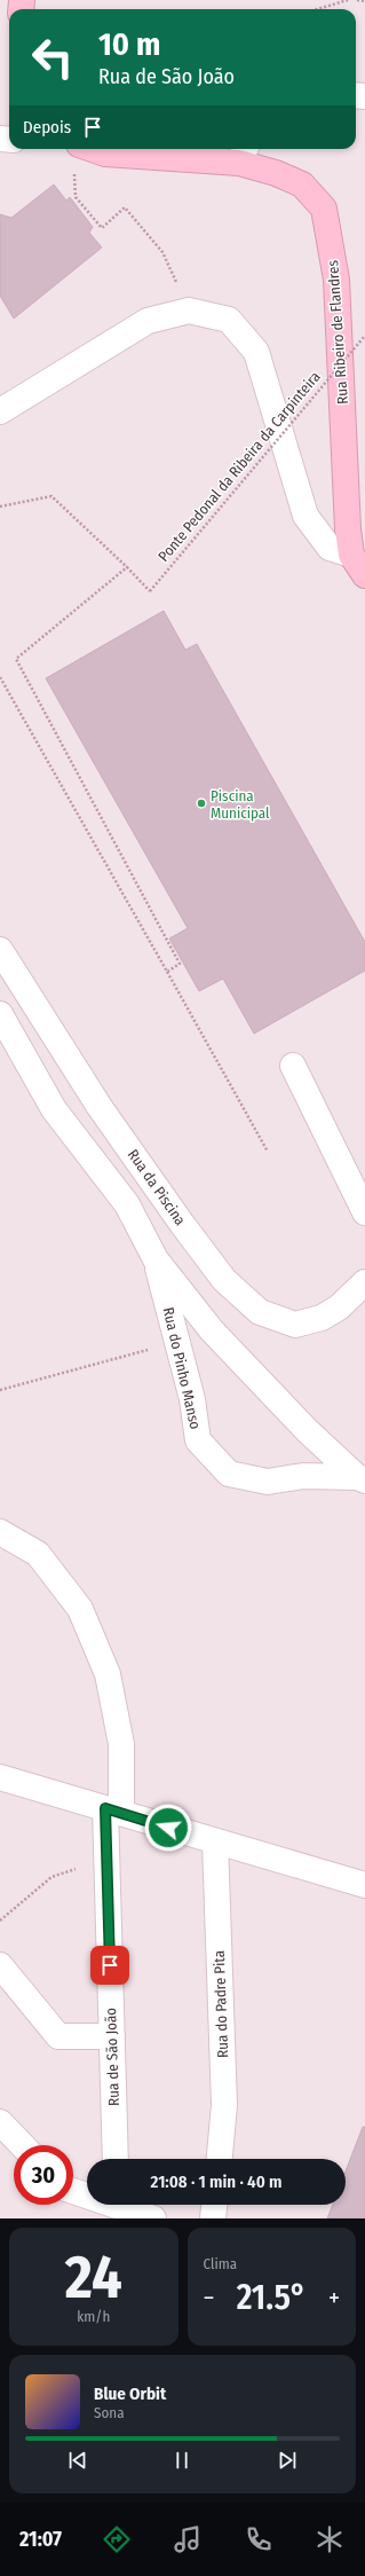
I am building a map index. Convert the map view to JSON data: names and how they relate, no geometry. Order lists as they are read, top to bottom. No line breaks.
{"streets":{"main road":["Rua Ribeiro de Flandres"],"street":["Rua da Piscina","Rua do Pinho Manso","Rua do Padre Pita","Rua de São João"],"path":["Ponte Pedonal da Ribeira da Carpinteira"]},"places":["Piscina Municipal"],"page":{"turn":["10 m","Rua de São João"],"then":"Depois","limit":"30","trip":"21:08 · 1 min · 40 m","tile":[["24","km/h"],"Clima"],"heat":["−","21.5°","+"],"song":["Blue Orbit","Sona"],"tabs":"21:07"}}
